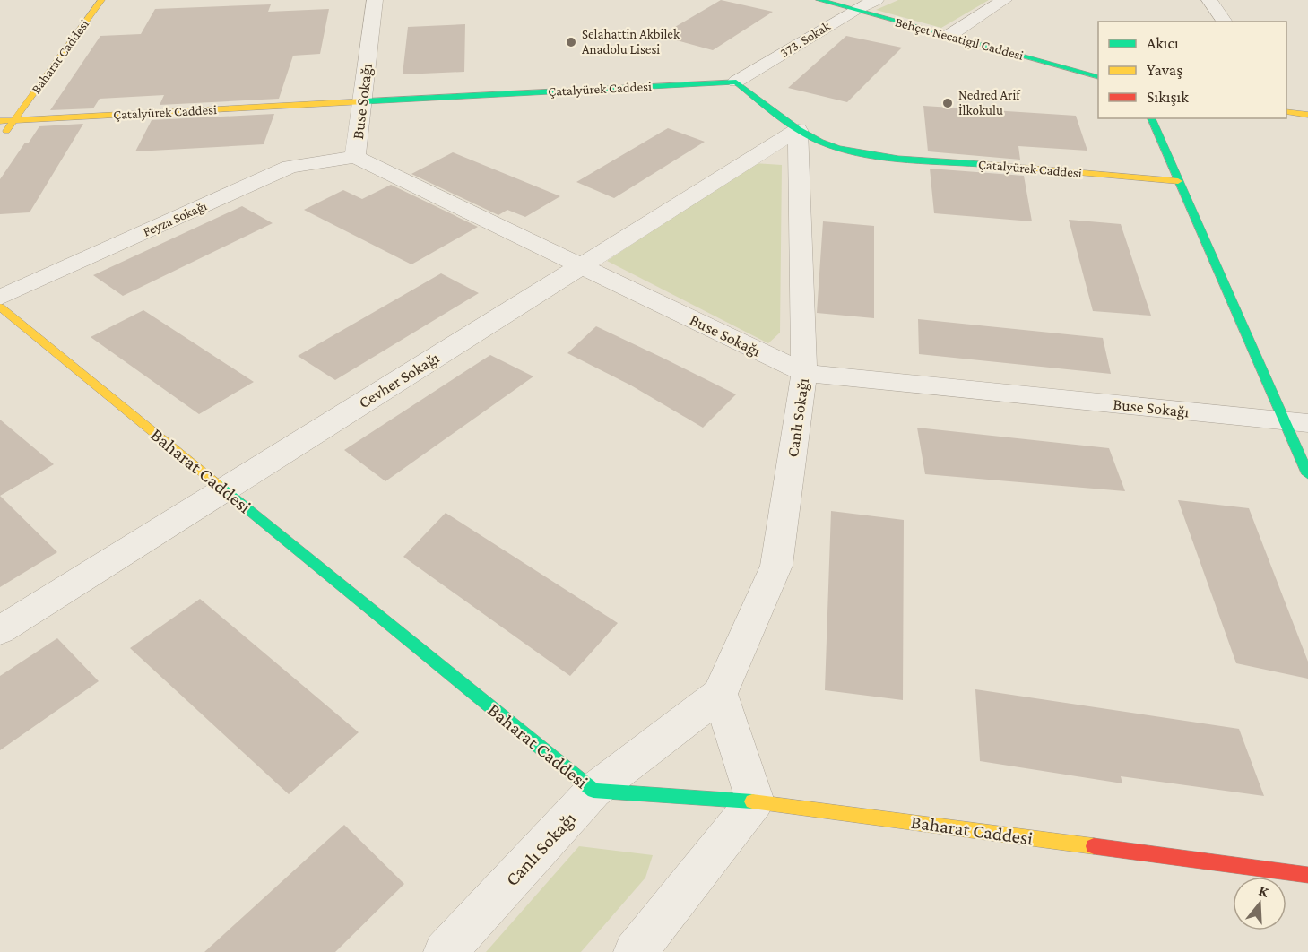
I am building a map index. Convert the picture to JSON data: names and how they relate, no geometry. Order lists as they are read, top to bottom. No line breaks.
{"streets":{"street":["Behçet Necatigil Caddesi","373. Sokak","Baharat Caddesi","Çatalyürek Caddesi","Buse Sokağı","Feyza Sokağı","Cevher Sokağı","Canlı Sokağı"]},"crossings":[["Behçet Necatigil Caddesi","373. Sokak"],["373. Sokak","Çatalyürek Caddesi"],["Baharat Caddesi","Çatalyürek Caddesi"],["Baharat Caddesi","Cevher Sokağı"],["Baharat Caddesi","Canlı Sokağı"],["Çatalyürek Caddesi","Buse Sokağı"],["Çatalyürek Caddesi","Cevher Sokağı"],["Çatalyürek Caddesi","Canlı Sokağı"],["Buse Sokağı","Feyza Sokağı"],["Buse Sokağı","Cevher Sokağı"],["Buse Sokağı","Canlı Sokağı"],["Cevher Sokağı","Canlı Sokağı"]],"places":["Selahattin Akbilek Anadolu Lisesi","Nedred Arif İlkokulu"],"legend":["Akıcı","Yavaş","Sıkışık"],"north":"top"}
